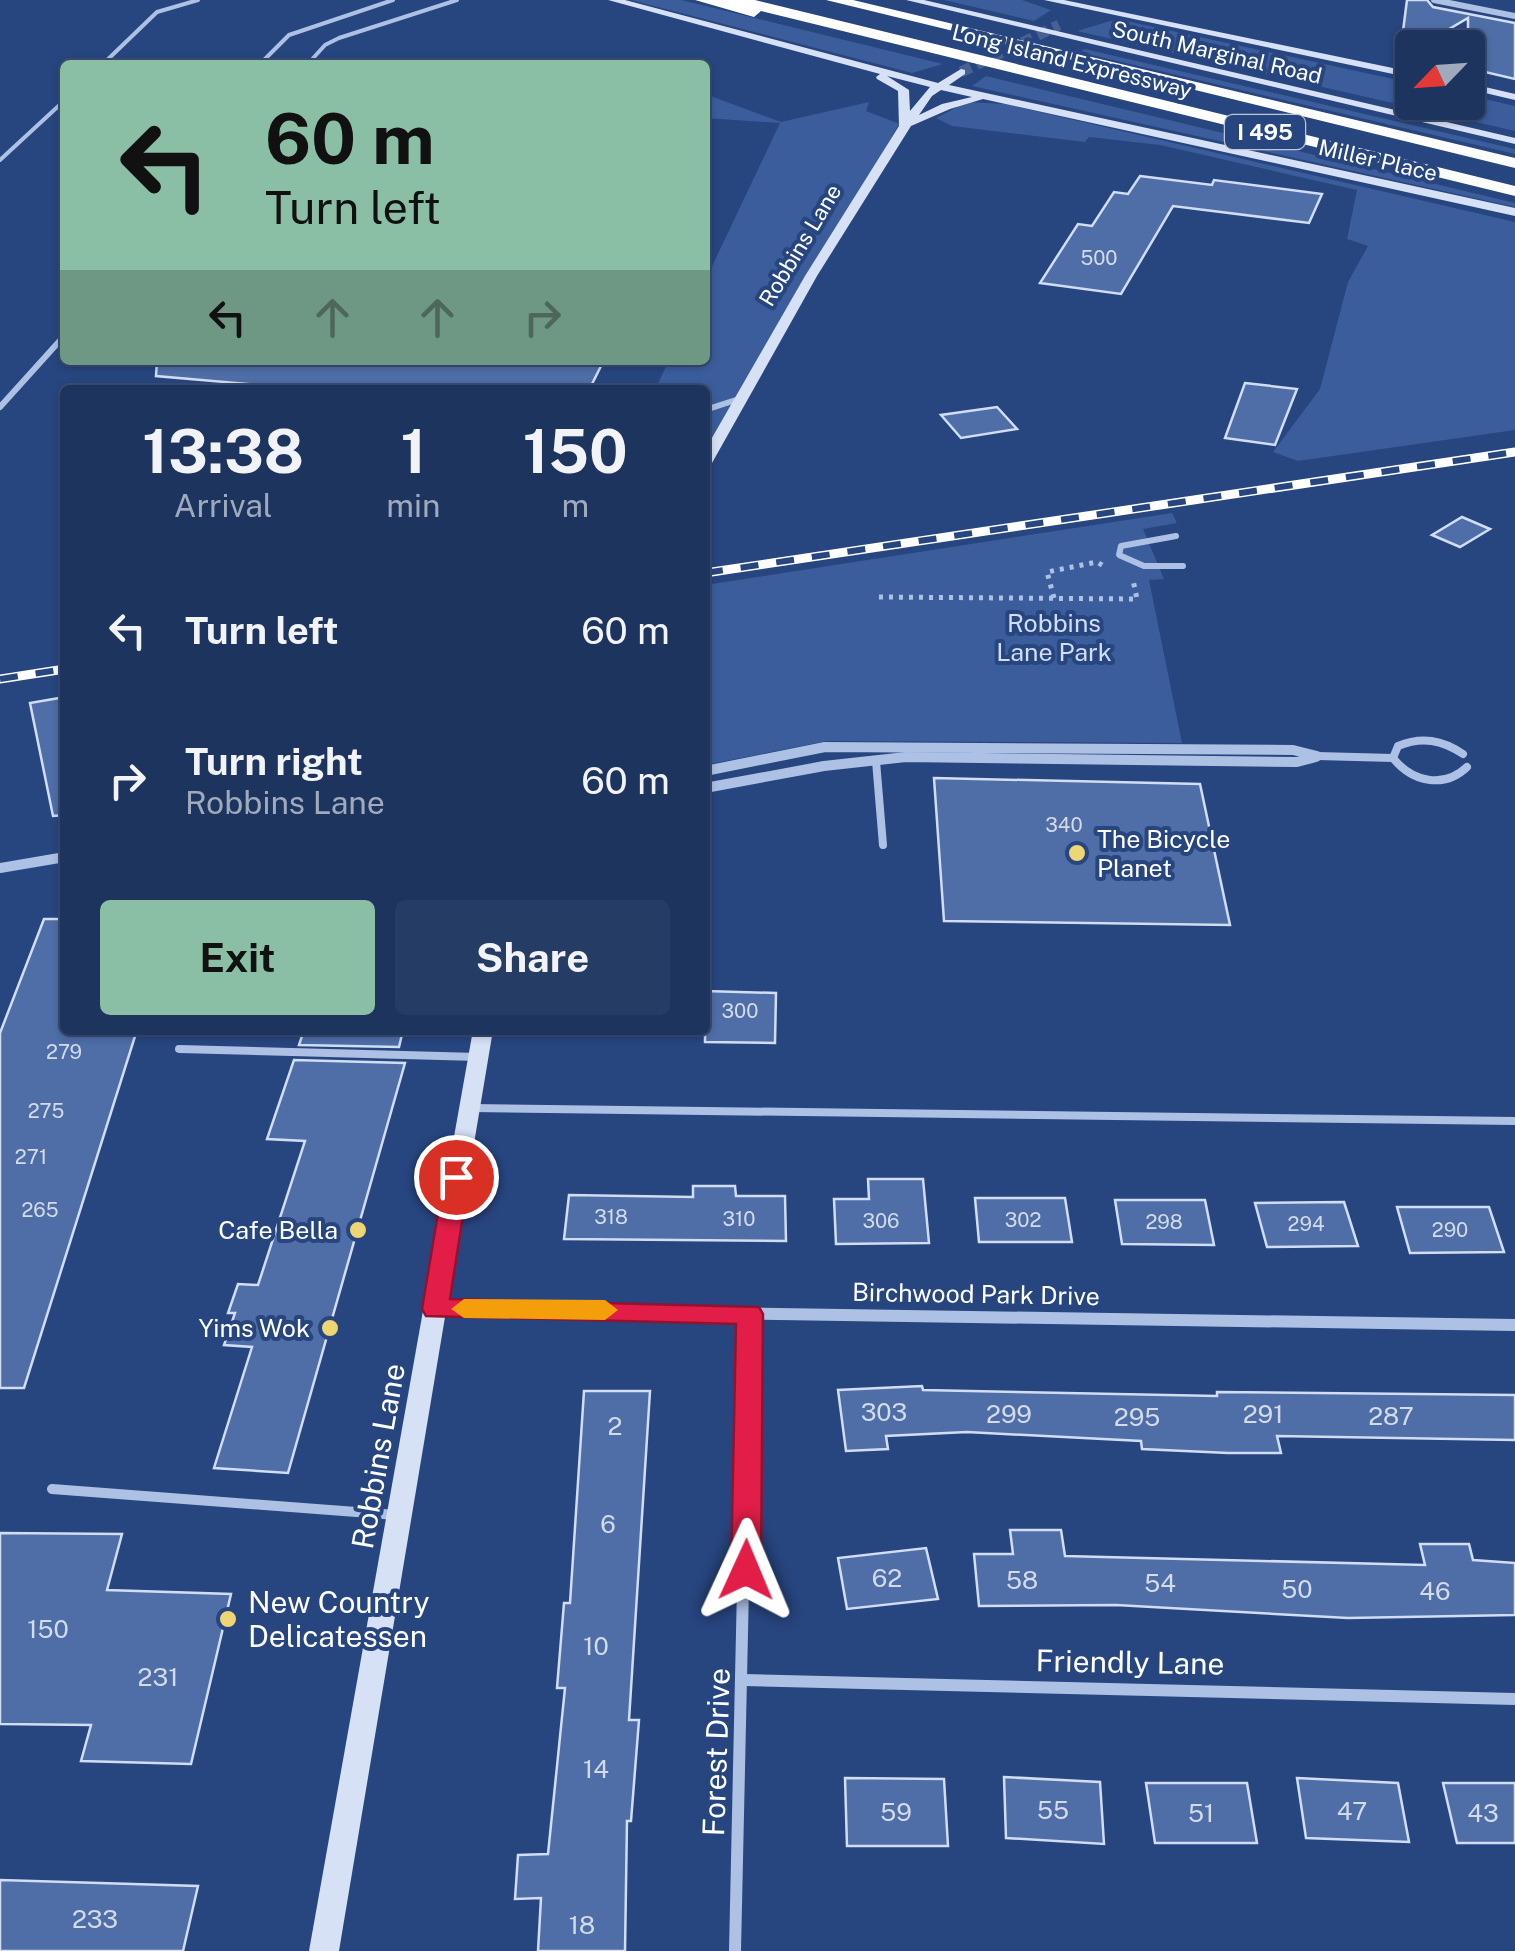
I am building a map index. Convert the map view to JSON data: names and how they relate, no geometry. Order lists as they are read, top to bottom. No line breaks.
{"streets":{"highway":["Long Island Expressway","I 495"],"street":["South Marginal Road","Miller Place","Robbins Lane","Birchwood Park Drive","Friendly Lane","Forest Drive"]},"crossings":[["Miller Place","Robbins Lane"],["Robbins Lane","Birchwood Park Drive"],["Birchwood Park Drive","Forest Drive"],["Friendly Lane","Forest Drive"]],"parks":["Robbins Lane Park"],"places":["The Bicycle Planet","Cafe Bella","Yims Wok","New Country Delicatessen"],"house_numbers":["500","340","300","279","275","271","265","318","310","302","306","298","294","290","303","299","291","287","295","2","6","62","58","54","50","46","150","10","231","14","55","47","59","51","43","233","18"],"north":"bottom left","page":{"turn":["60 m","Turn left"],"eta":["13:38","Arrival","1","min","150","m"],"list":[{"name":"Turn left","value":"60 m"},{"name":"Turn right","note":"Robbins Lane","value":"60 m"}],"buttons":["Exit","Share"]}}
